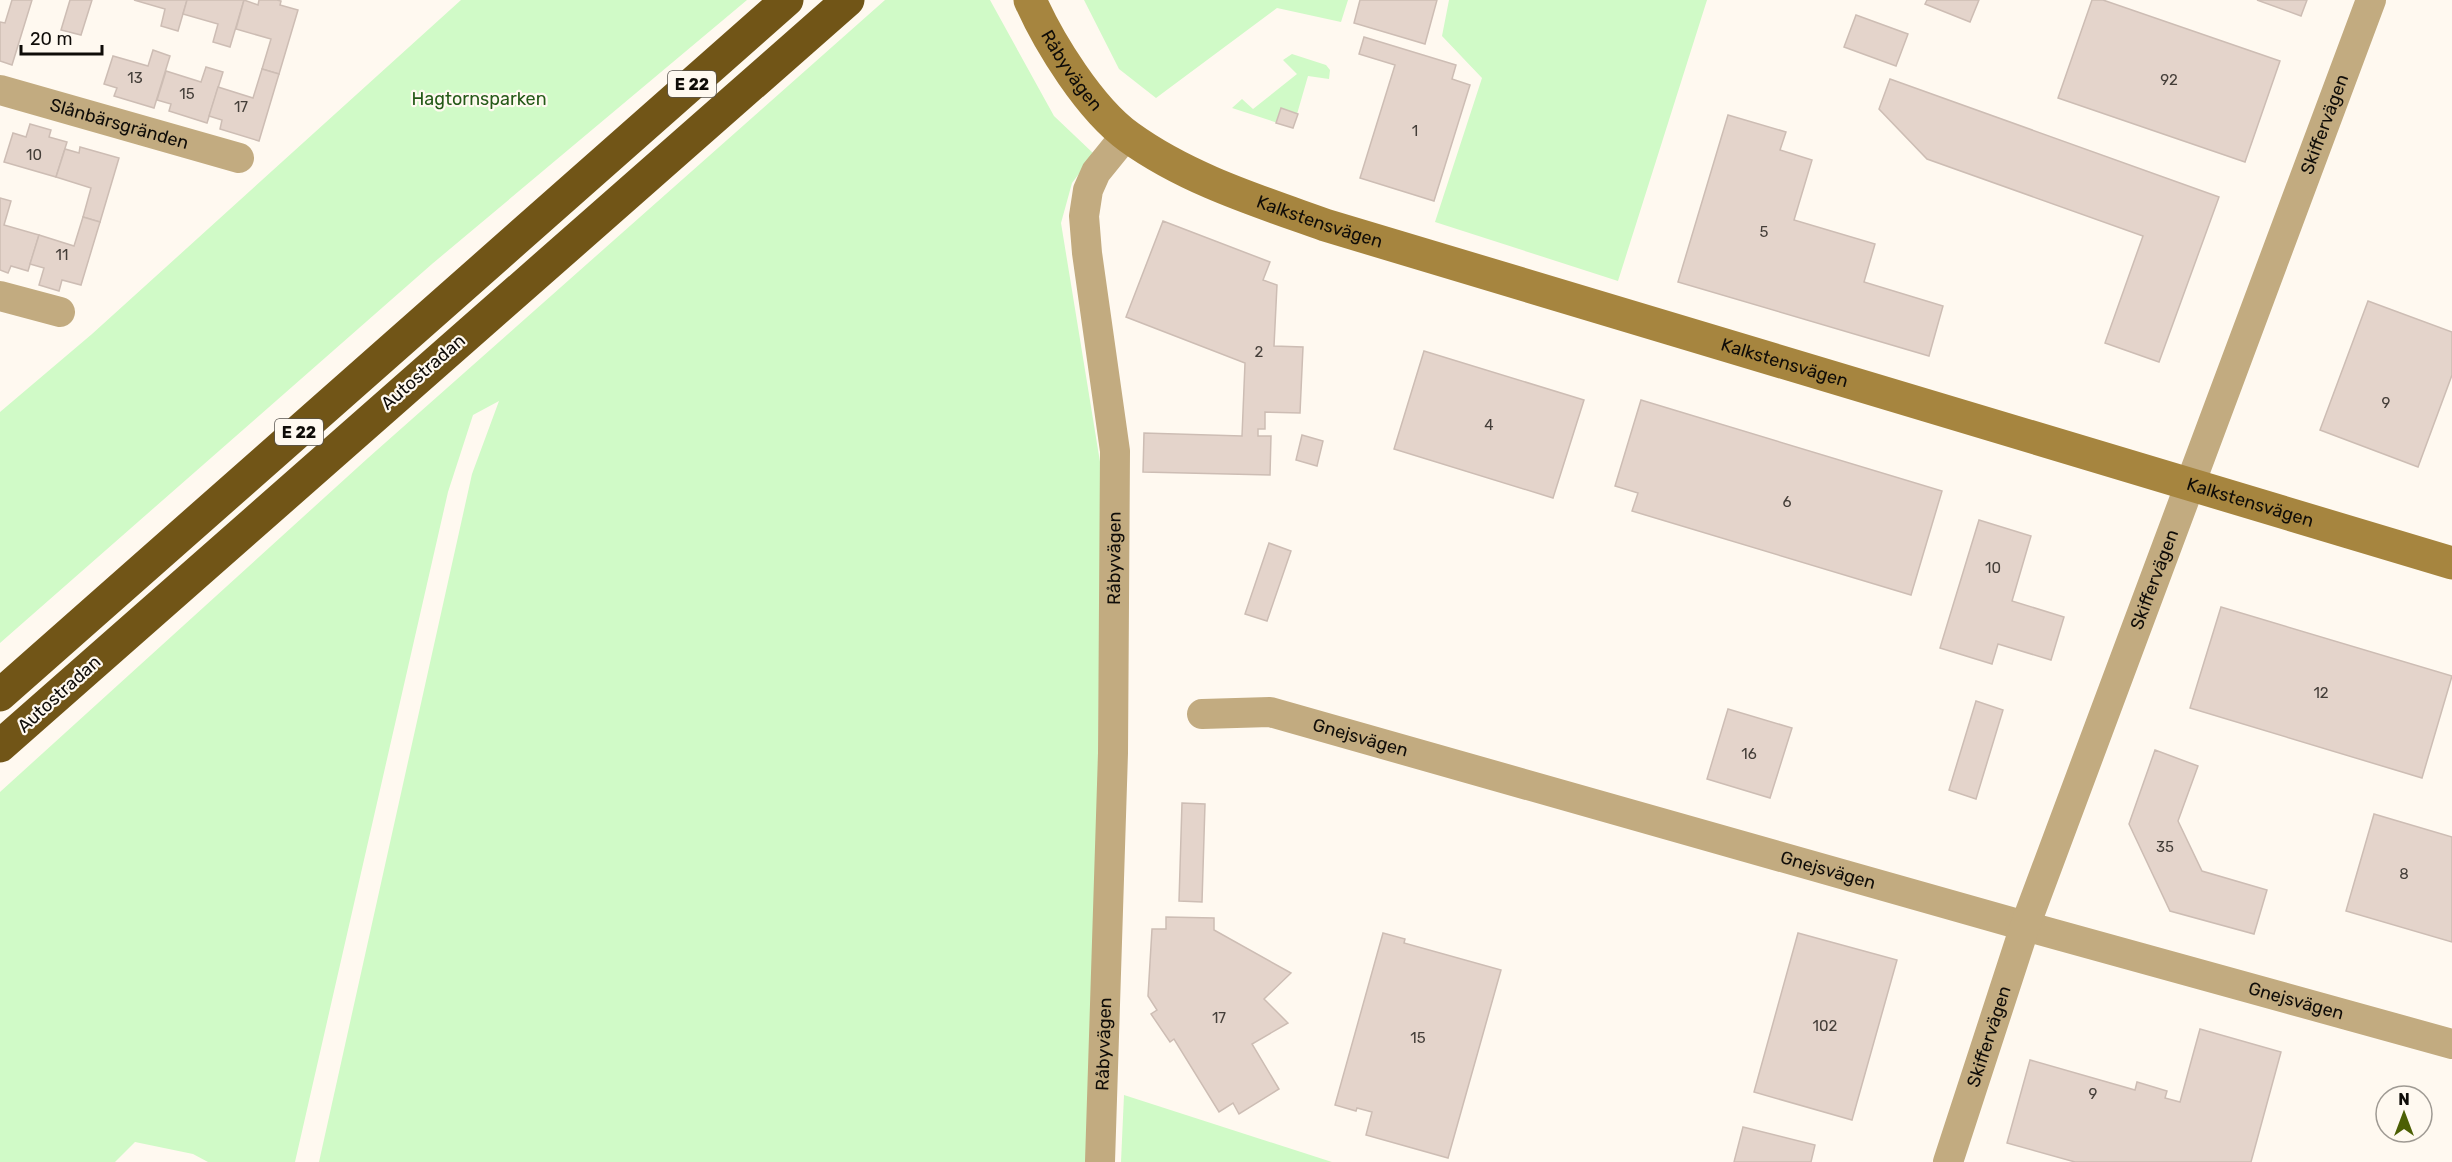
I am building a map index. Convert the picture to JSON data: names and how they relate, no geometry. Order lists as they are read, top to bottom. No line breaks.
{"streets":{"highway":["E 22","Autostradan"],"street":["Råbyvägen","Slånbärsgränden","Skiffervägen","Kalkstensvägen","Gnejsvägen"]},"crossings":[["Råbyvägen","Kalkstensvägen"],["Skiffervägen","Kalkstensvägen"],["Skiffervägen","Gnejsvägen"]],"parks":["Hagtornsparken"],"house_numbers":["13","92","15","17","1","10","5","11","2","9","4","6","10","12","16","35","8","17","102","15","9"],"scale_bar":"20 m","north":"top"}
